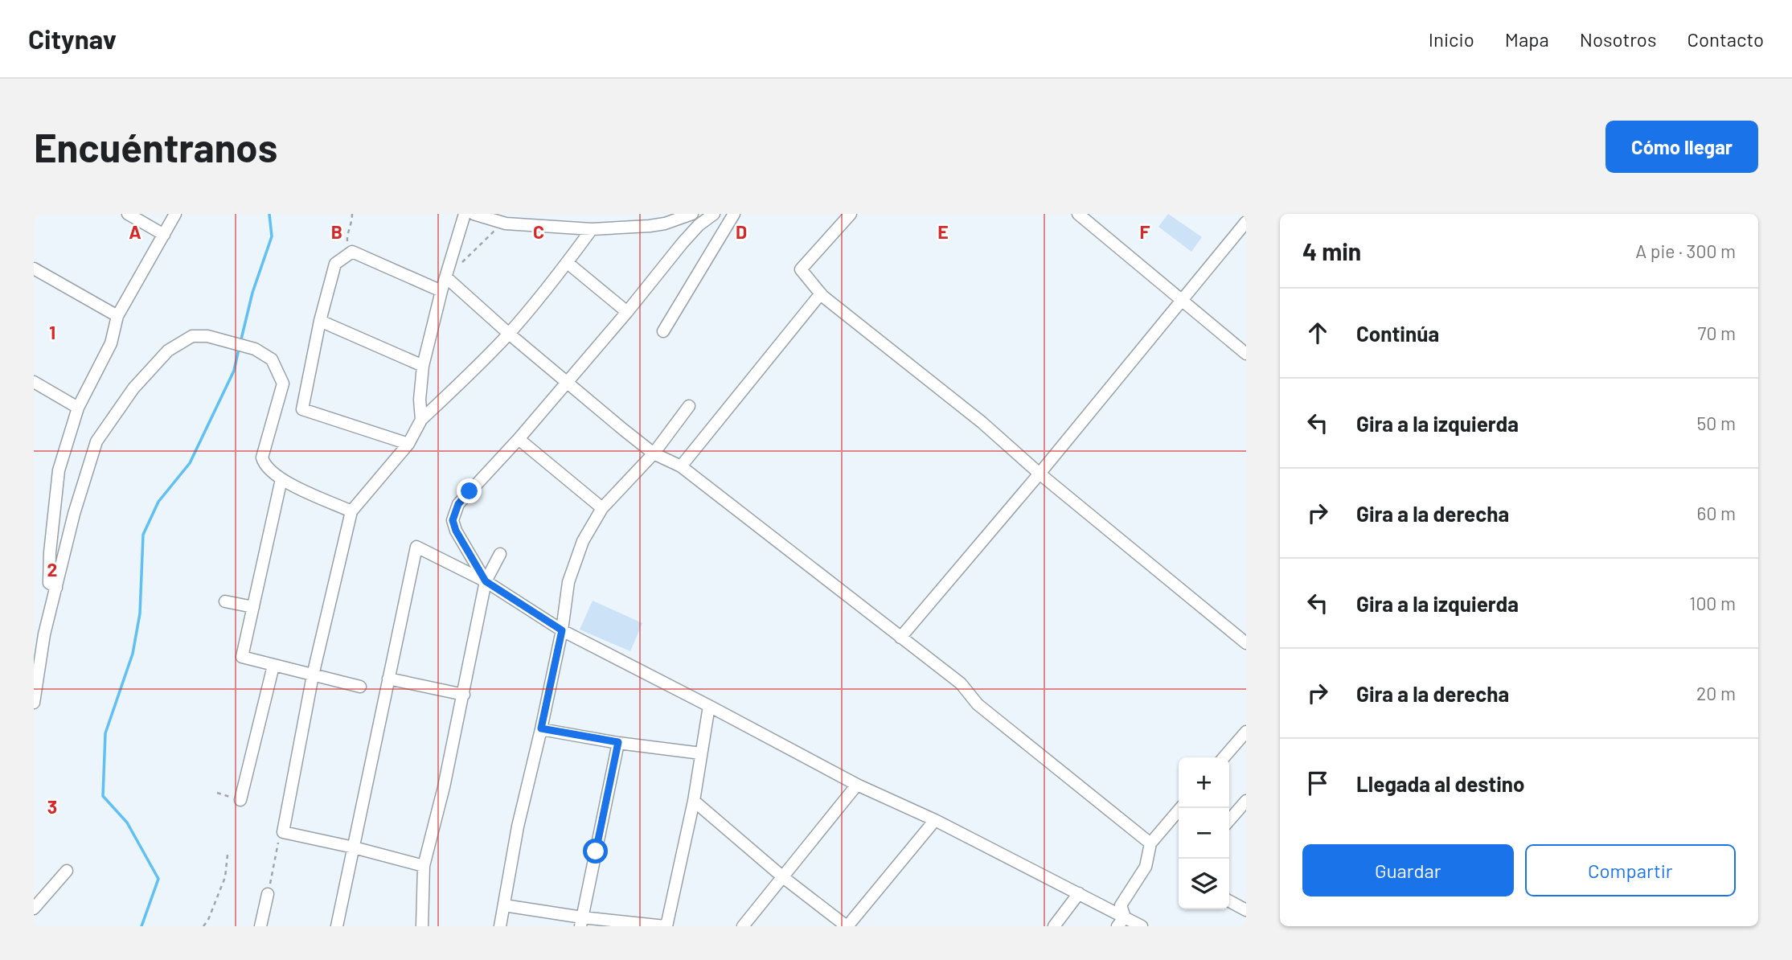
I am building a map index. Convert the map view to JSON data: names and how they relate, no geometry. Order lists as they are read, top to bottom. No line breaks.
{"page":{"header":"Citynav","nav":["Inicio","Mapa","Nosotros","Contacto"],"buttons":["Cómo llegar",["Guardar","Compartir"]],"title":"Encuéntranos","heading":["4 min","A pie · 300 m"],"list":[["Continúa","70 m"],["Gira a la izquierda","50 m"],["Gira a la derecha","60 m"],["Gira a la izquierda","100 m"],["Gira a la derecha","20 m"],"Llegada al destino"],"map_buttons":["+","−"]},"grid":{"columns":["A","B","C","D","E","F"],"rows":["1","2","3"]}}
